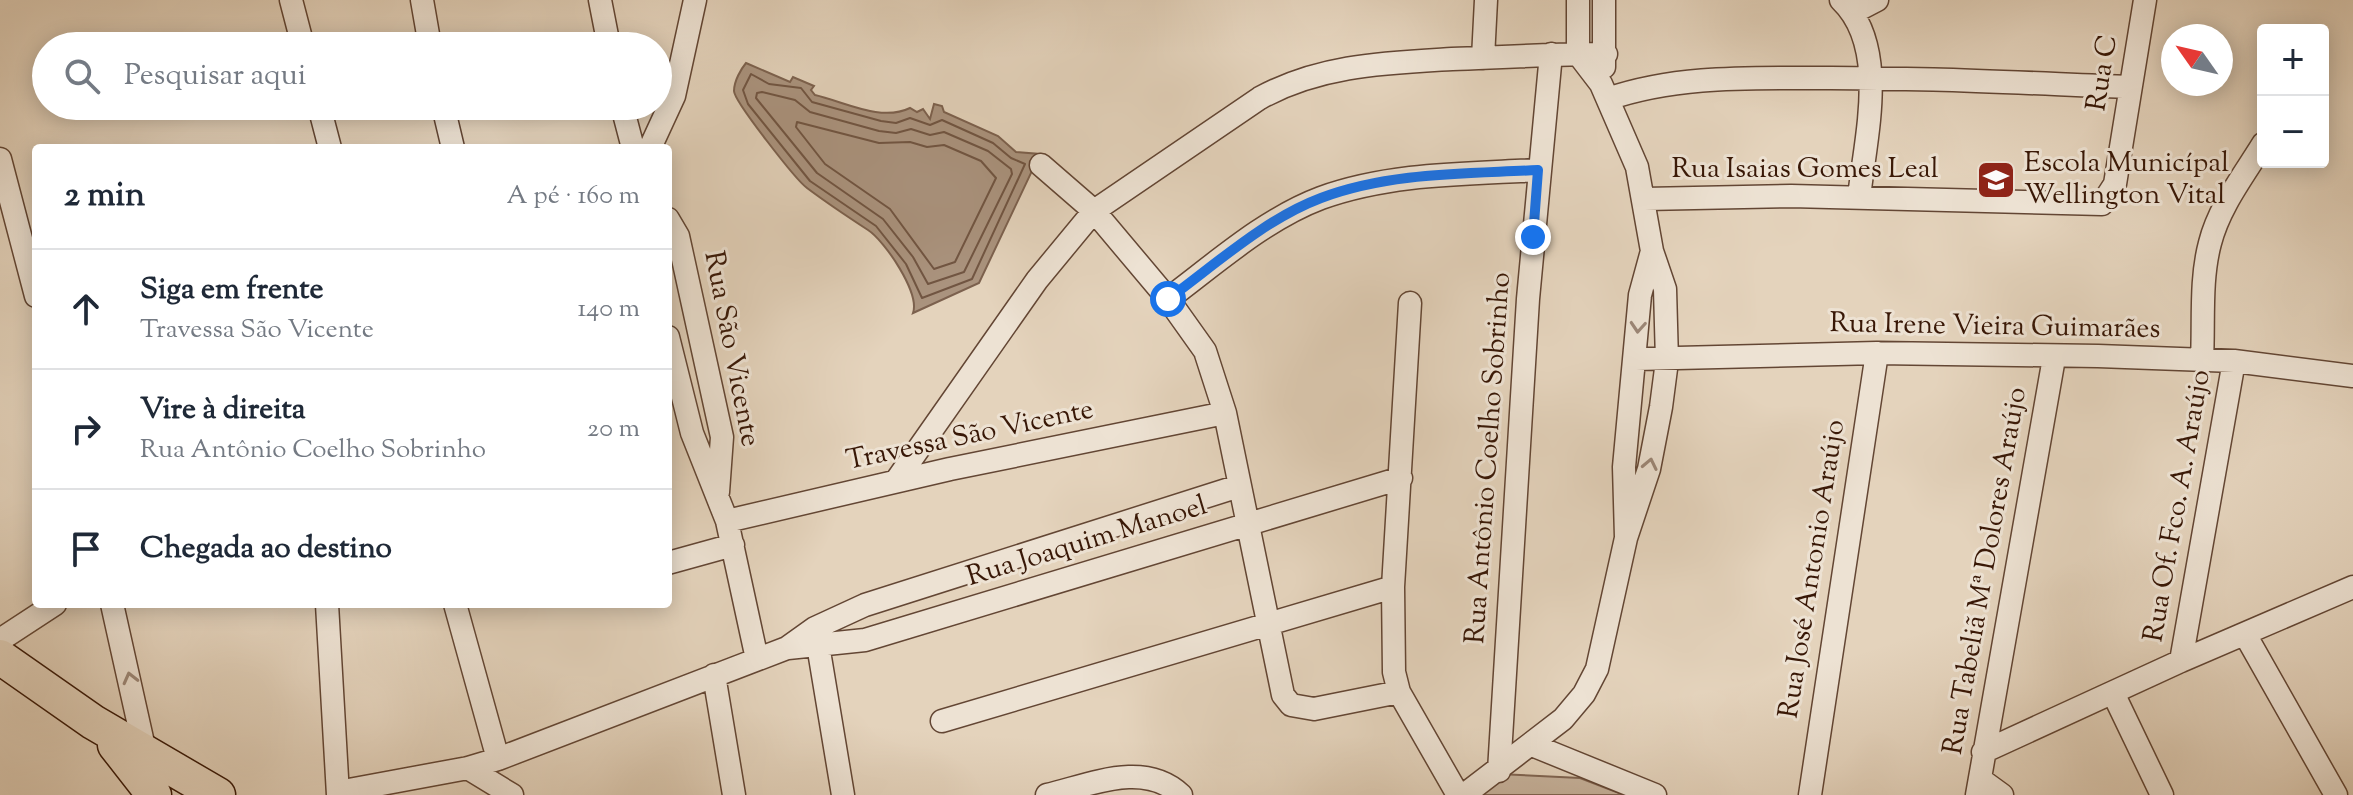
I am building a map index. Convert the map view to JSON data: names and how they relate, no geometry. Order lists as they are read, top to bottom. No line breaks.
{"streets":{"street":["Rua C","Rua Isaias Gomes Leal","Rua Irene Vieira Guimarães","Rua São Vicente","Travessa São Vicente","Rua Antônio Coelho Sobrinho","Rua Of. Fco. A. Araújo","Rua Joaquim Manoel","Rua José Antonio Araújo","Rua Tabeliã Mª Dolores Araújo"]},"crossings":[["Rua C","Rua Isaias Gomes Leal"],["Rua Irene Vieira Guimarães","Rua Of. Fco. A. Araújo"],["Rua Irene Vieira Guimarães","Rua José Antonio Araújo"],["Rua Irene Vieira Guimarães","Rua Tabeliã Mª Dolores Araújo"],["Rua São Vicente","Travessa São Vicente"],["Rua São Vicente","Rua Joaquim Manoel"]],"places":{"school or university":["Escola Municípal Wellington Vital"]},"north":"top left","page":{"map_buttons":["+","−"],"search":"Pesquisar aqui","heading":["2 min","A pé · 160 m"],"list":[["Siga em frente","Travessa São Vicente","140 m"],["Vire à direita","Rua Antônio Coelho Sobrinho","20 m"],"Chegada ao destino"]}}
